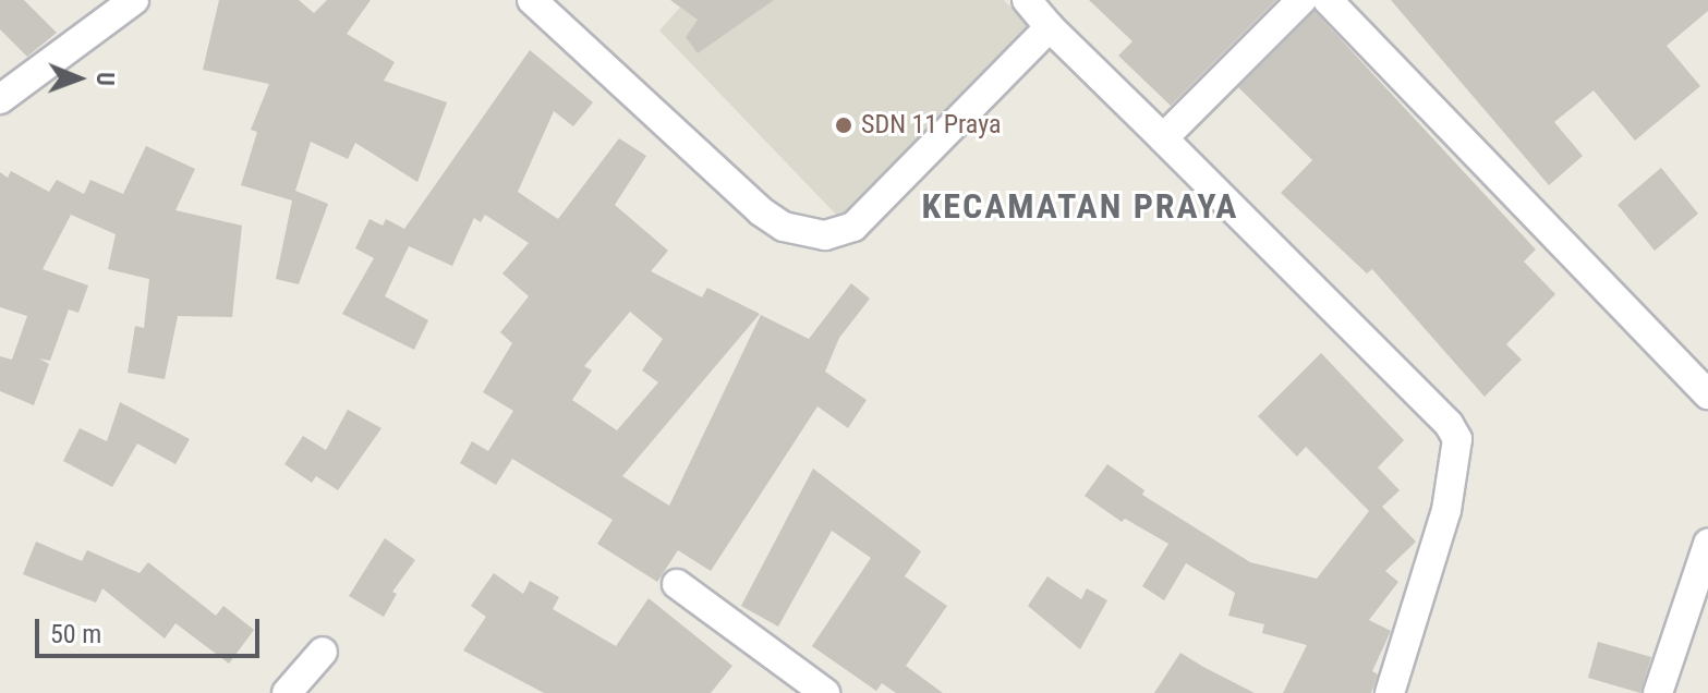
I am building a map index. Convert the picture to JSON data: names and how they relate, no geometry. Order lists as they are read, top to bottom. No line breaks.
{"districts":["KECAMATAN PRAYA"],"places":["SDN 11 Praya"],"scale_bar":"50 m","north":"right"}
